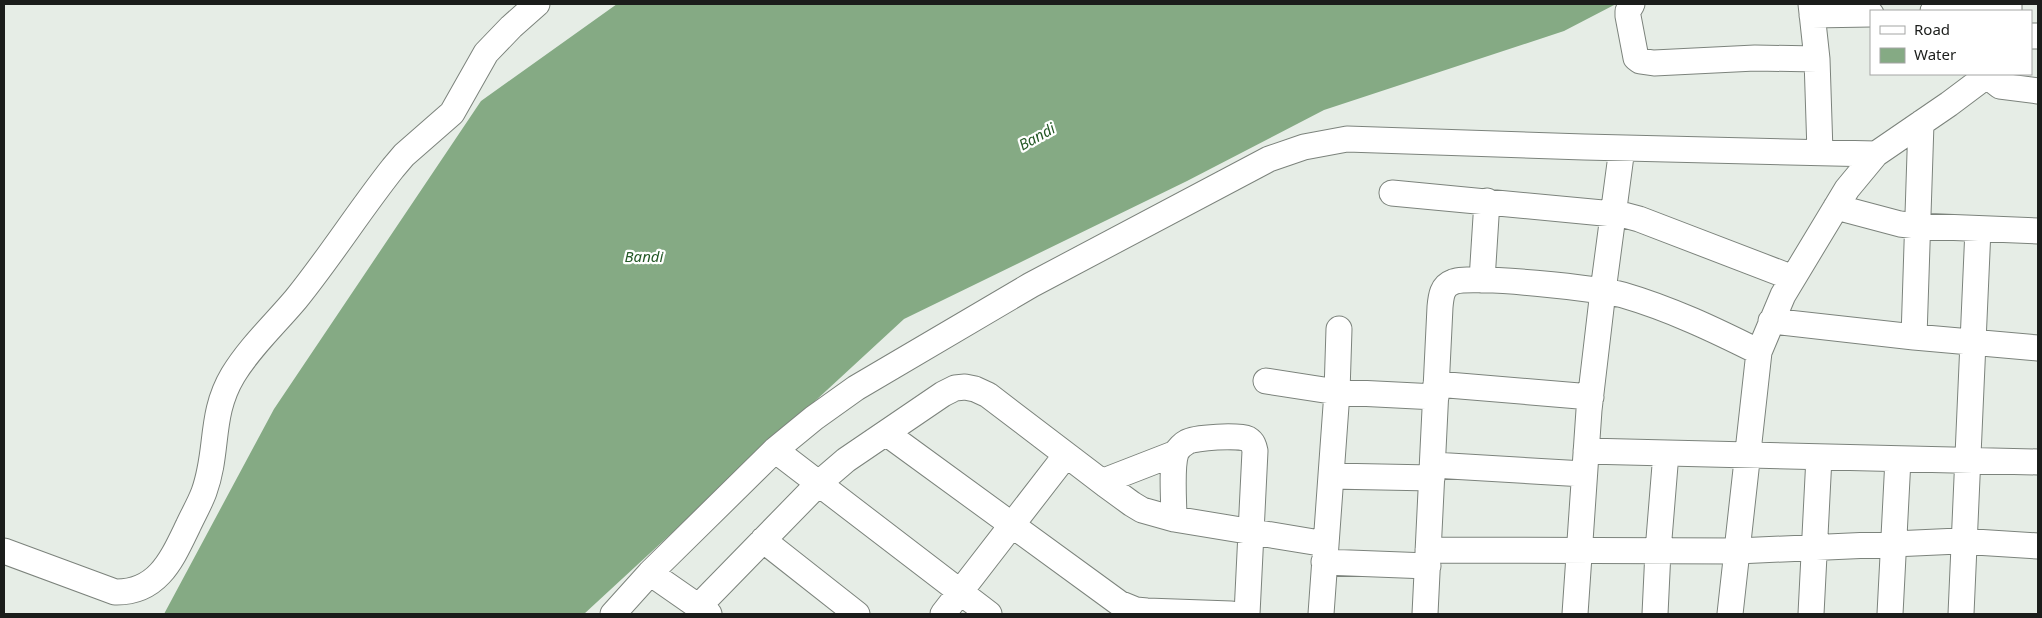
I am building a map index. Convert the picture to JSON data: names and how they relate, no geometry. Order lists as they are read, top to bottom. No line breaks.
{"water":["Bandi"],"legend":["Road","Water"]}
